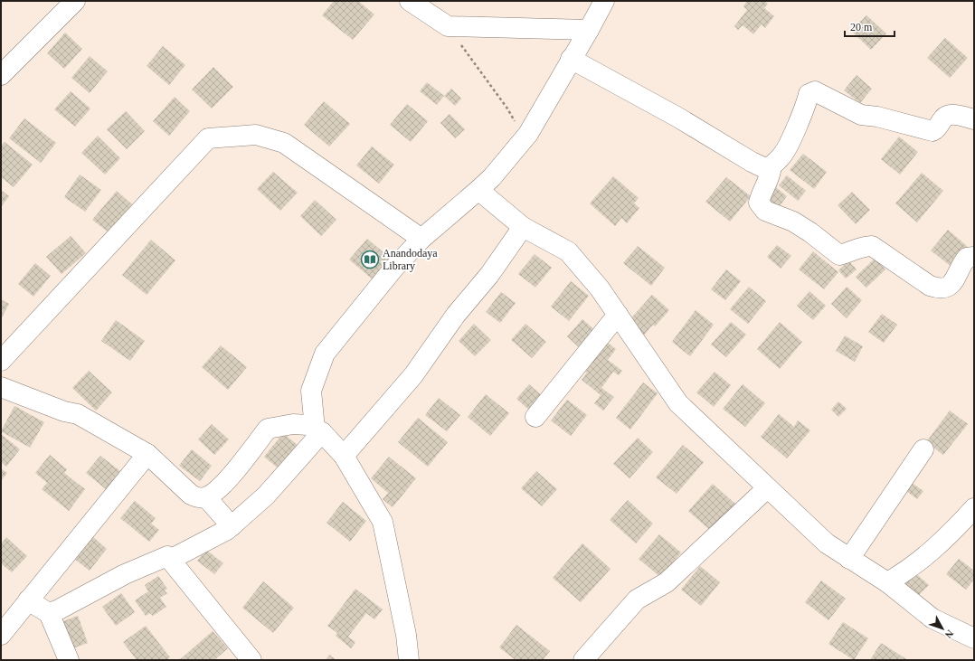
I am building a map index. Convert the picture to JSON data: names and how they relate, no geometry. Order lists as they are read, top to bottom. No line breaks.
{"places":{"library":["Anandodaya Library"]},"scale_bar":"20 m","north":"bottom right"}
